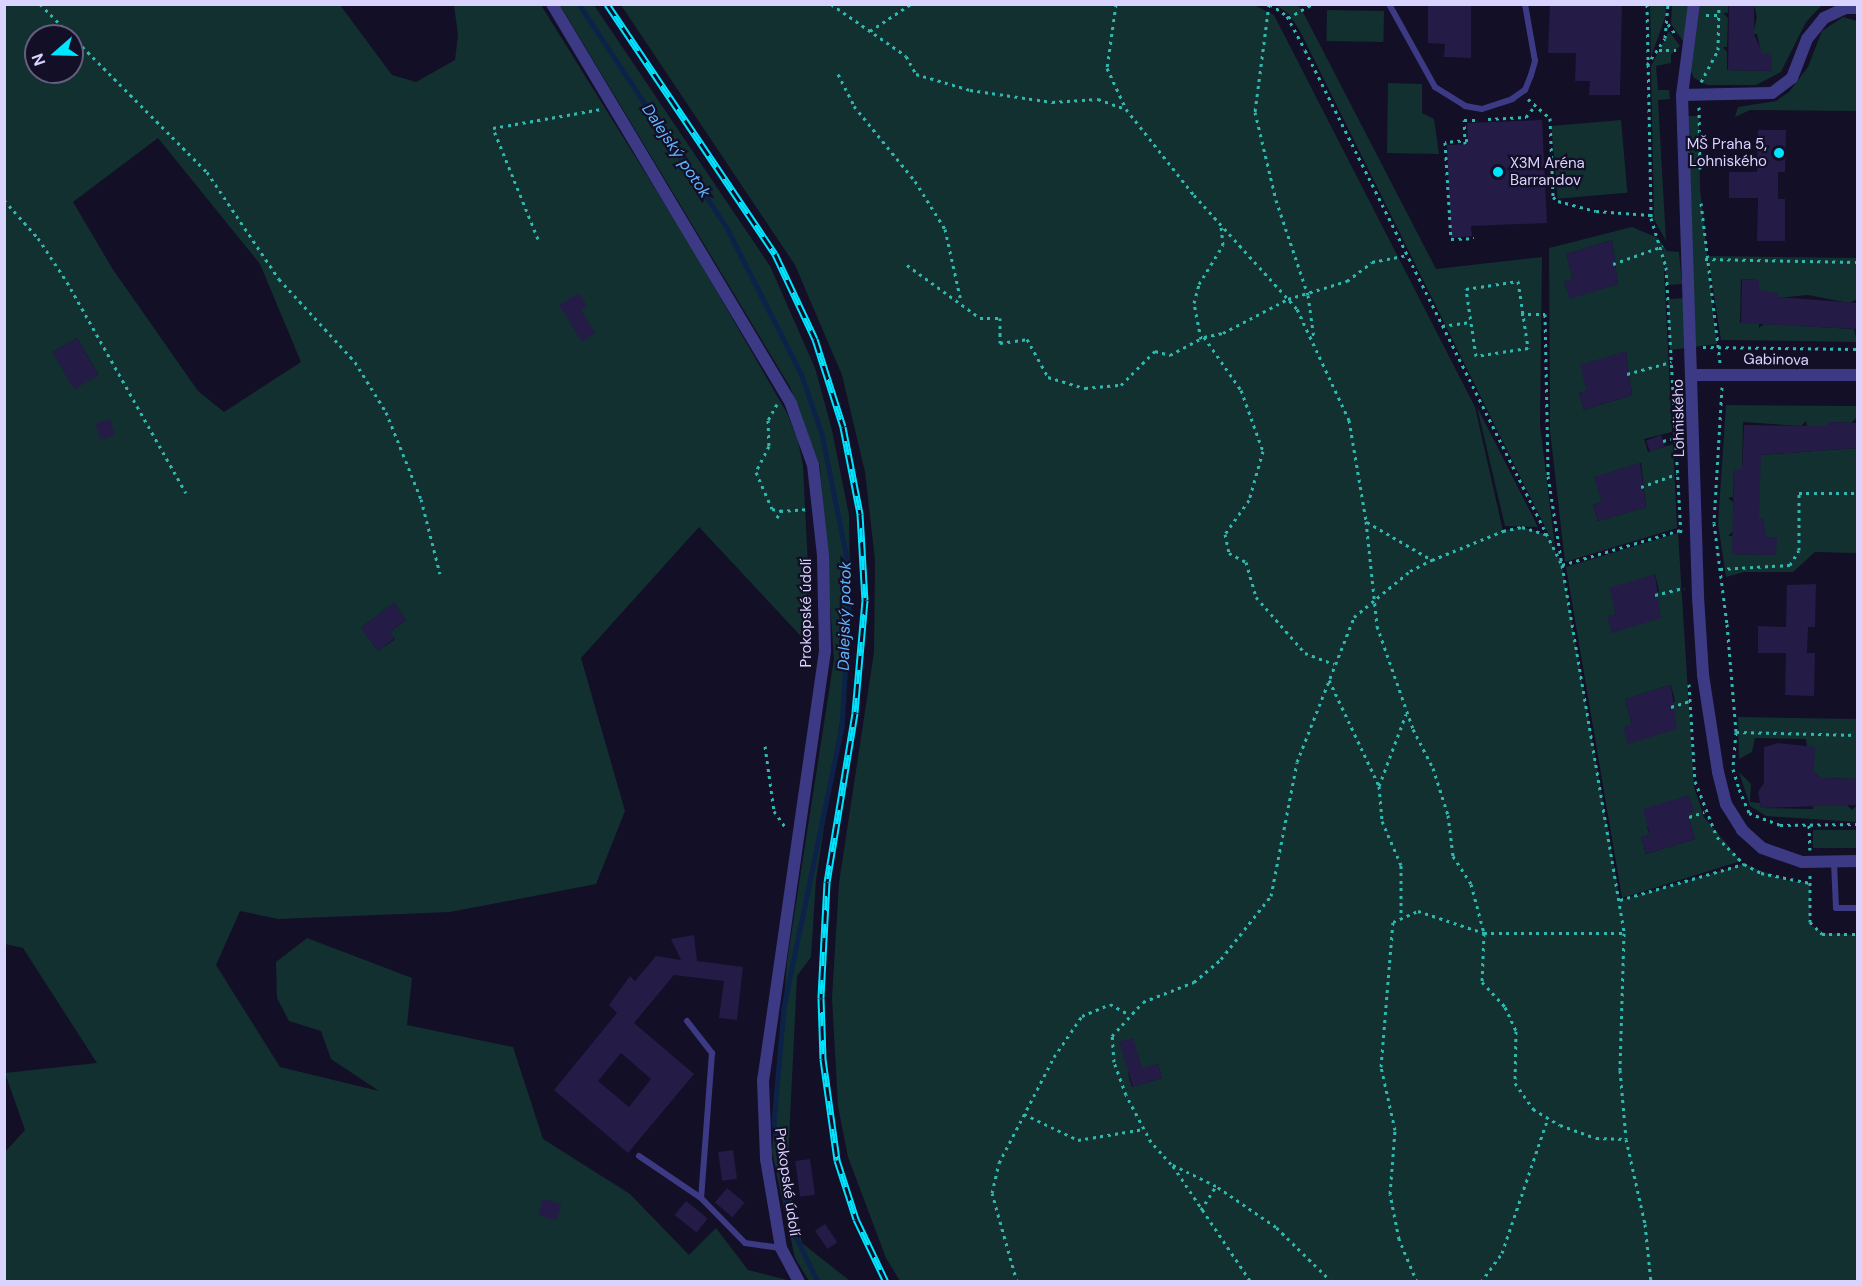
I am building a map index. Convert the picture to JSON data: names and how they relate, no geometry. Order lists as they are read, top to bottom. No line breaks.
{"streets":{"street":["Gabinova","Lohniského","Prokopské údolí"]},"crossings":[["Gabinova","Lohniského"]],"water":["Dalejský potok"],"places":["MŠ Praha 5, Lohniského","X3M Aréna Barrandov"],"north":"left"}
